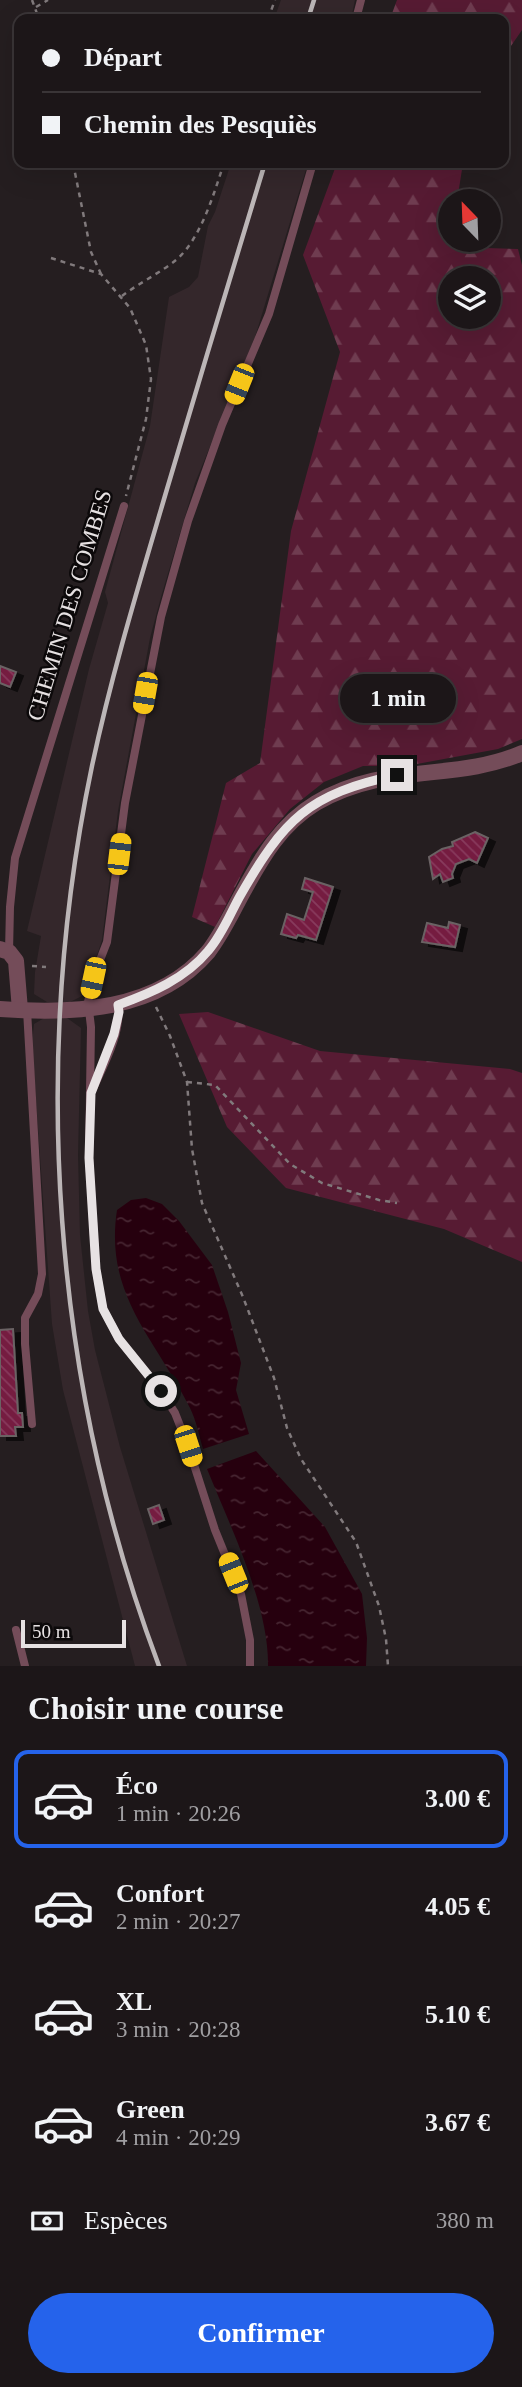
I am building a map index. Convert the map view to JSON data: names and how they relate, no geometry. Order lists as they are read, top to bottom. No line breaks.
{"streets":{"street":["CHEMIN DES COMBES"]},"scale_bar":"50 m","north":"top left","page":{"banner":["Départ","Chemin des Pesquiès"],"bubble":"1 min","scale":"50 m","heading":"Choisir une course","list":[{"name":"Éco","note":"1 min · 20:26","value":"3.00 €"},{"name":"Confort","note":"2 min · 20:27","value":"4.05 €"},{"name":"XL","note":"3 min · 20:28","value":"5.10 €"},{"name":"Green","note":"4 min · 20:29","value":"3.67 €"}],"pay":["Espèces","380 m"],"buttons":"Confirmer"}}
